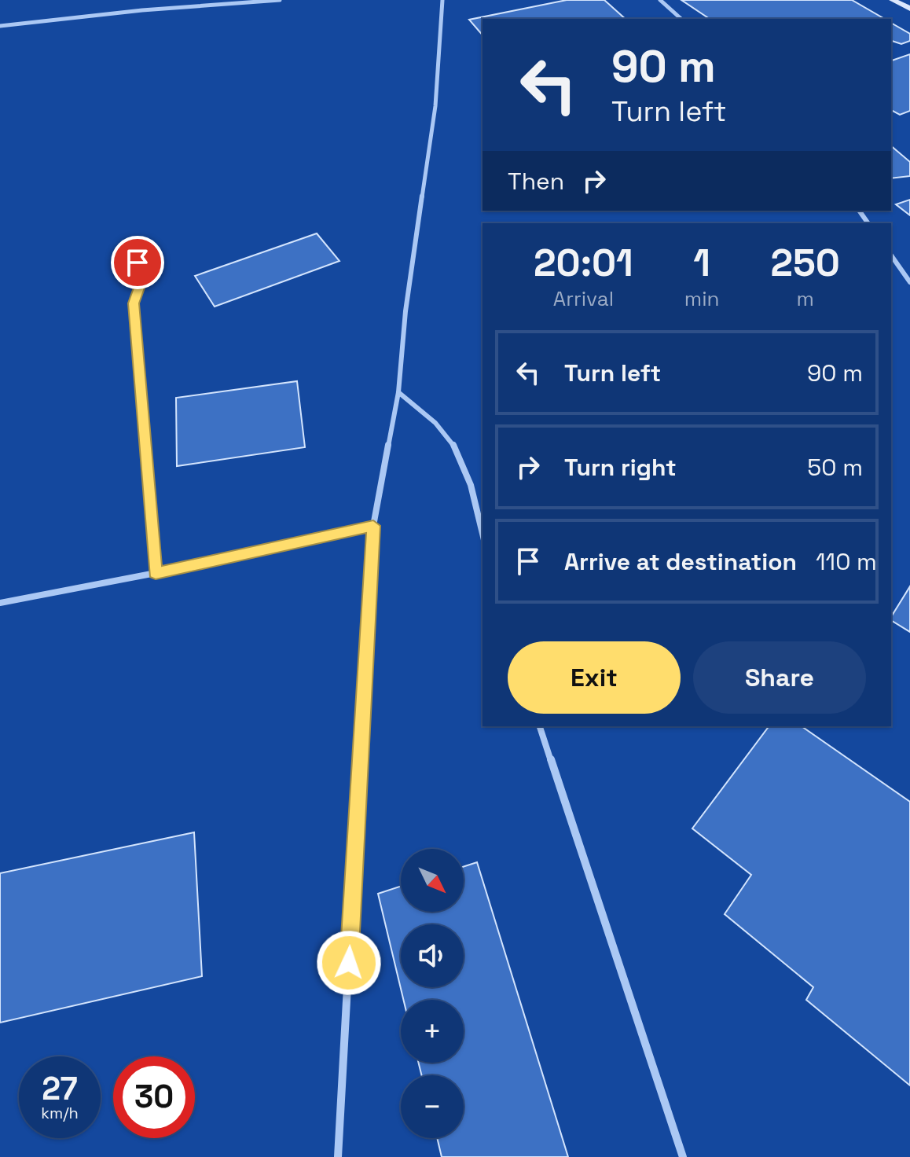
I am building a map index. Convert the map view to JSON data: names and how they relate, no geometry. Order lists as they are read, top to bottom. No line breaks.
{"north":"bottom right","page":{"turn":["90 m","Turn left"],"then":"Then","eta":["20:01","Arrival","1","min","250","m"],"list":[{"name":"Turn left","value":"90 m"},{"name":"Turn right","value":"50 m"},{"name":"Arrive at destination","value":"110 m"}],"buttons":["Exit","Share"],"map_buttons":["+","−"],"speed":"27 km/h","limit":"30"}}
